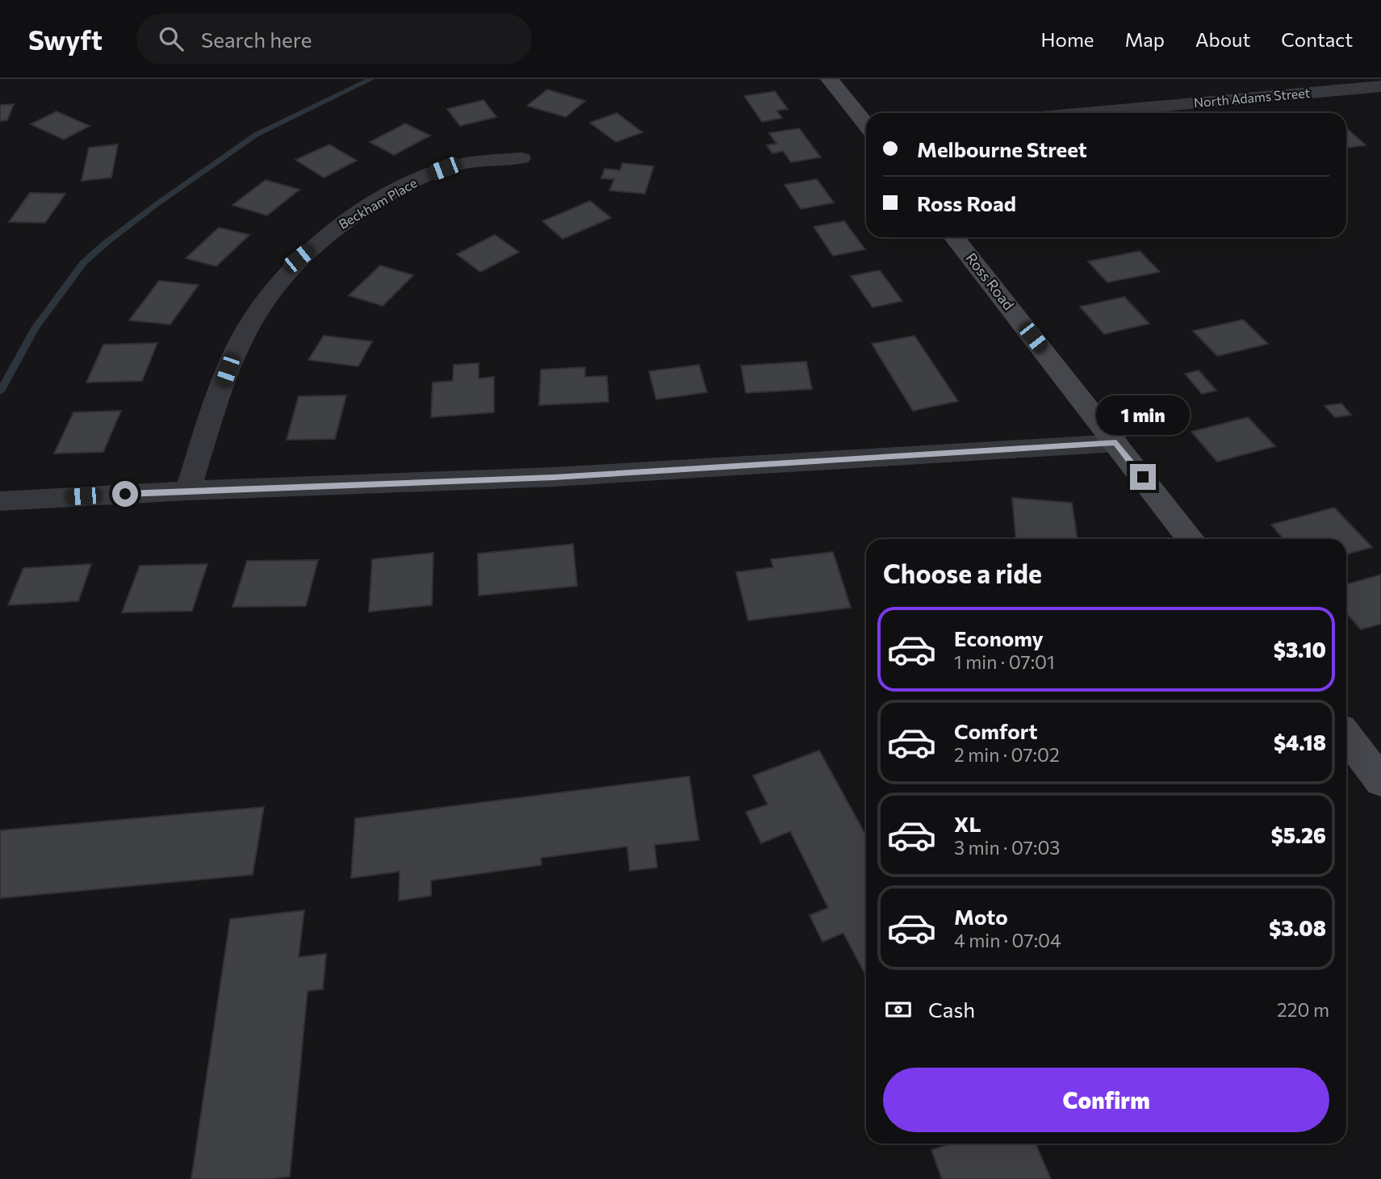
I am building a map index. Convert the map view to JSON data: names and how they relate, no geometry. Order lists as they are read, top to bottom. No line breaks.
{"streets":{"street":["North Adams Street","Beckham Place","Ross Road"]},"page":{"header":"Swyft","search":"Search here","nav":["Home","Map","About","Contact"],"banner":["Melbourne Street","Ross Road"],"bubble":"1 min","heading":"Choose a ride","list":[{"name":"Economy","note":"1 min · 07:01","value":"$3.10"},{"name":"Comfort","note":"2 min · 07:02","value":"$4.18"},{"name":"XL","note":"3 min · 07:03","value":"$5.26"},{"name":"Moto","note":"4 min · 07:04","value":"$3.08"}],"pay":["Cash","220 m"],"buttons":"Confirm"}}
